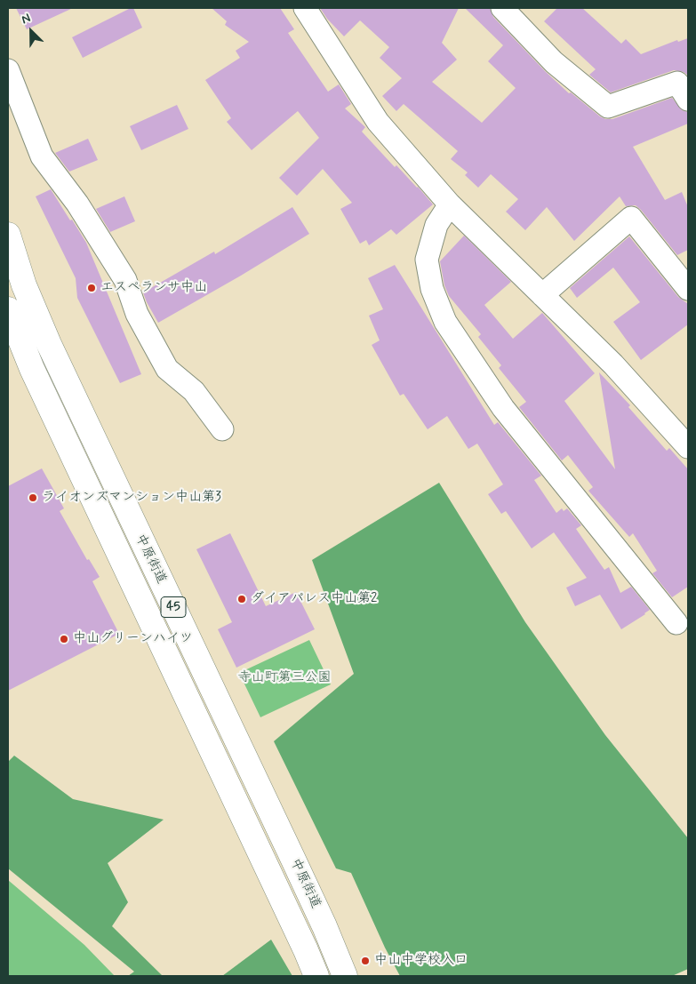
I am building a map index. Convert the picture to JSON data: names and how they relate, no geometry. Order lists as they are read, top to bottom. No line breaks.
{"streets":{"main road":["中原街道","45"]},"parks":["寺山町第三公園"],"places":["エスペランサ中山","ライオンズマンション中山第3","ダイアパレス中山第2","中山グリーンハイツ","中山中学校入口"],"north":"top left"}
